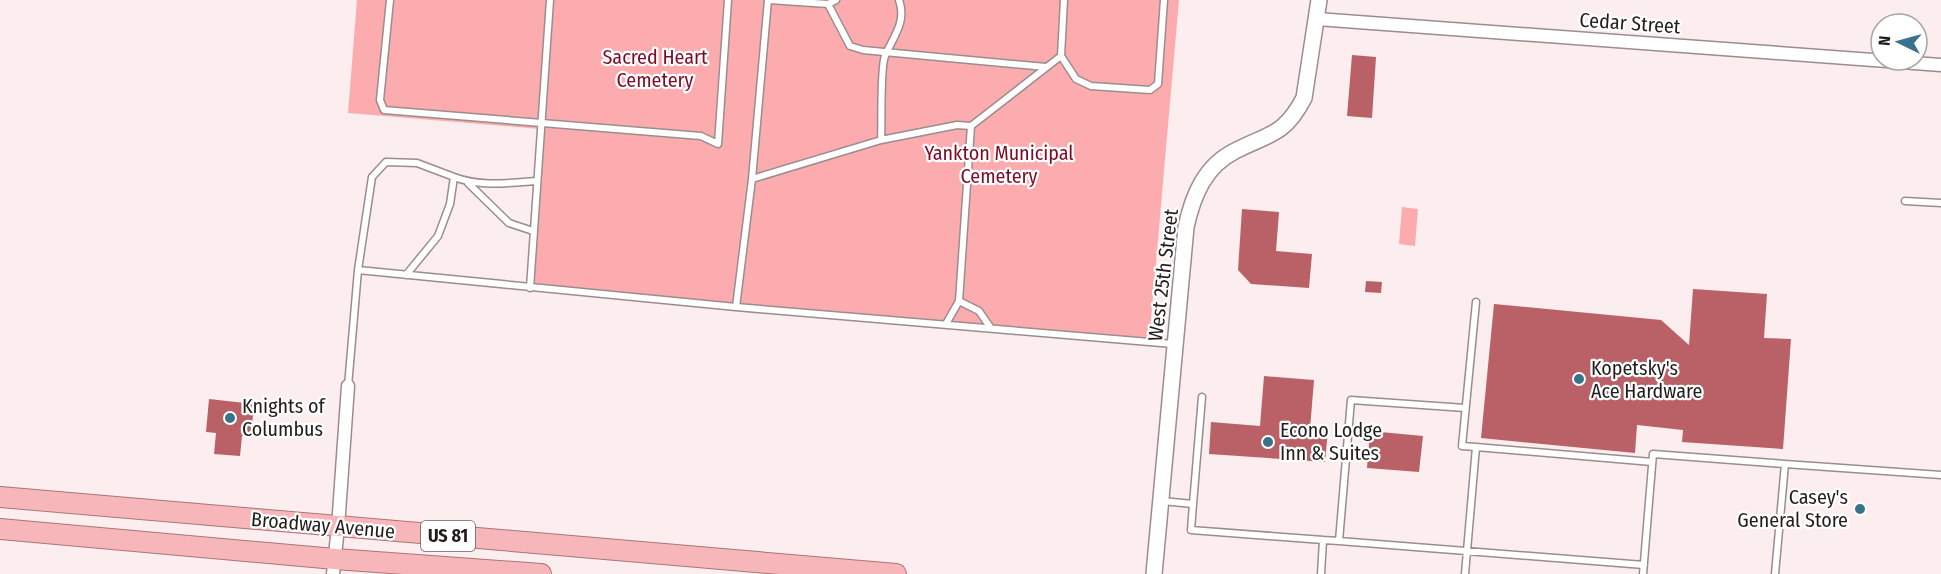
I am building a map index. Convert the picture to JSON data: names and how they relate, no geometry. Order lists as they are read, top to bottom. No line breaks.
{"streets":{"highway":["Broadway Avenue","US 81"],"street":["Cedar Street","West 25th Street"]},"crossings":[["Cedar Street","West 25th Street"]],"parks":["Sacred Heart Cemetery","Yankton Municipal Cemetery"],"places":["Kopetsky's Ace Hardware","Knights of Columbus","Econo Lodge Inn & Suites","Casey's General Store"],"north":"left"}
